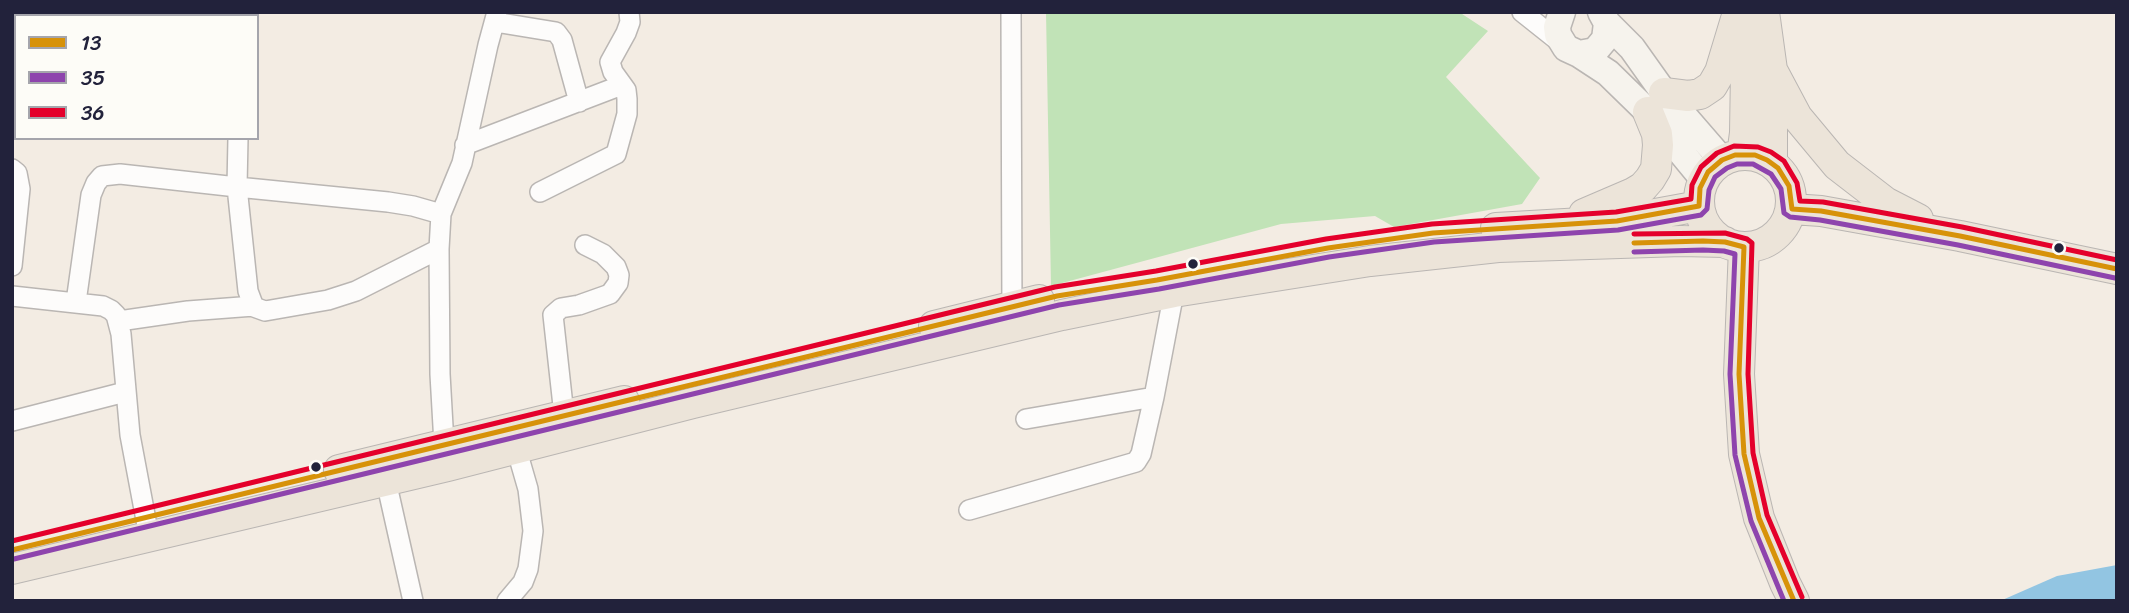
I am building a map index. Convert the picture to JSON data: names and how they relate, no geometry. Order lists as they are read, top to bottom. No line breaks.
{"lines":["transit line 36","transit line 13","transit line 35"],"legend":["13","35","36"]}
